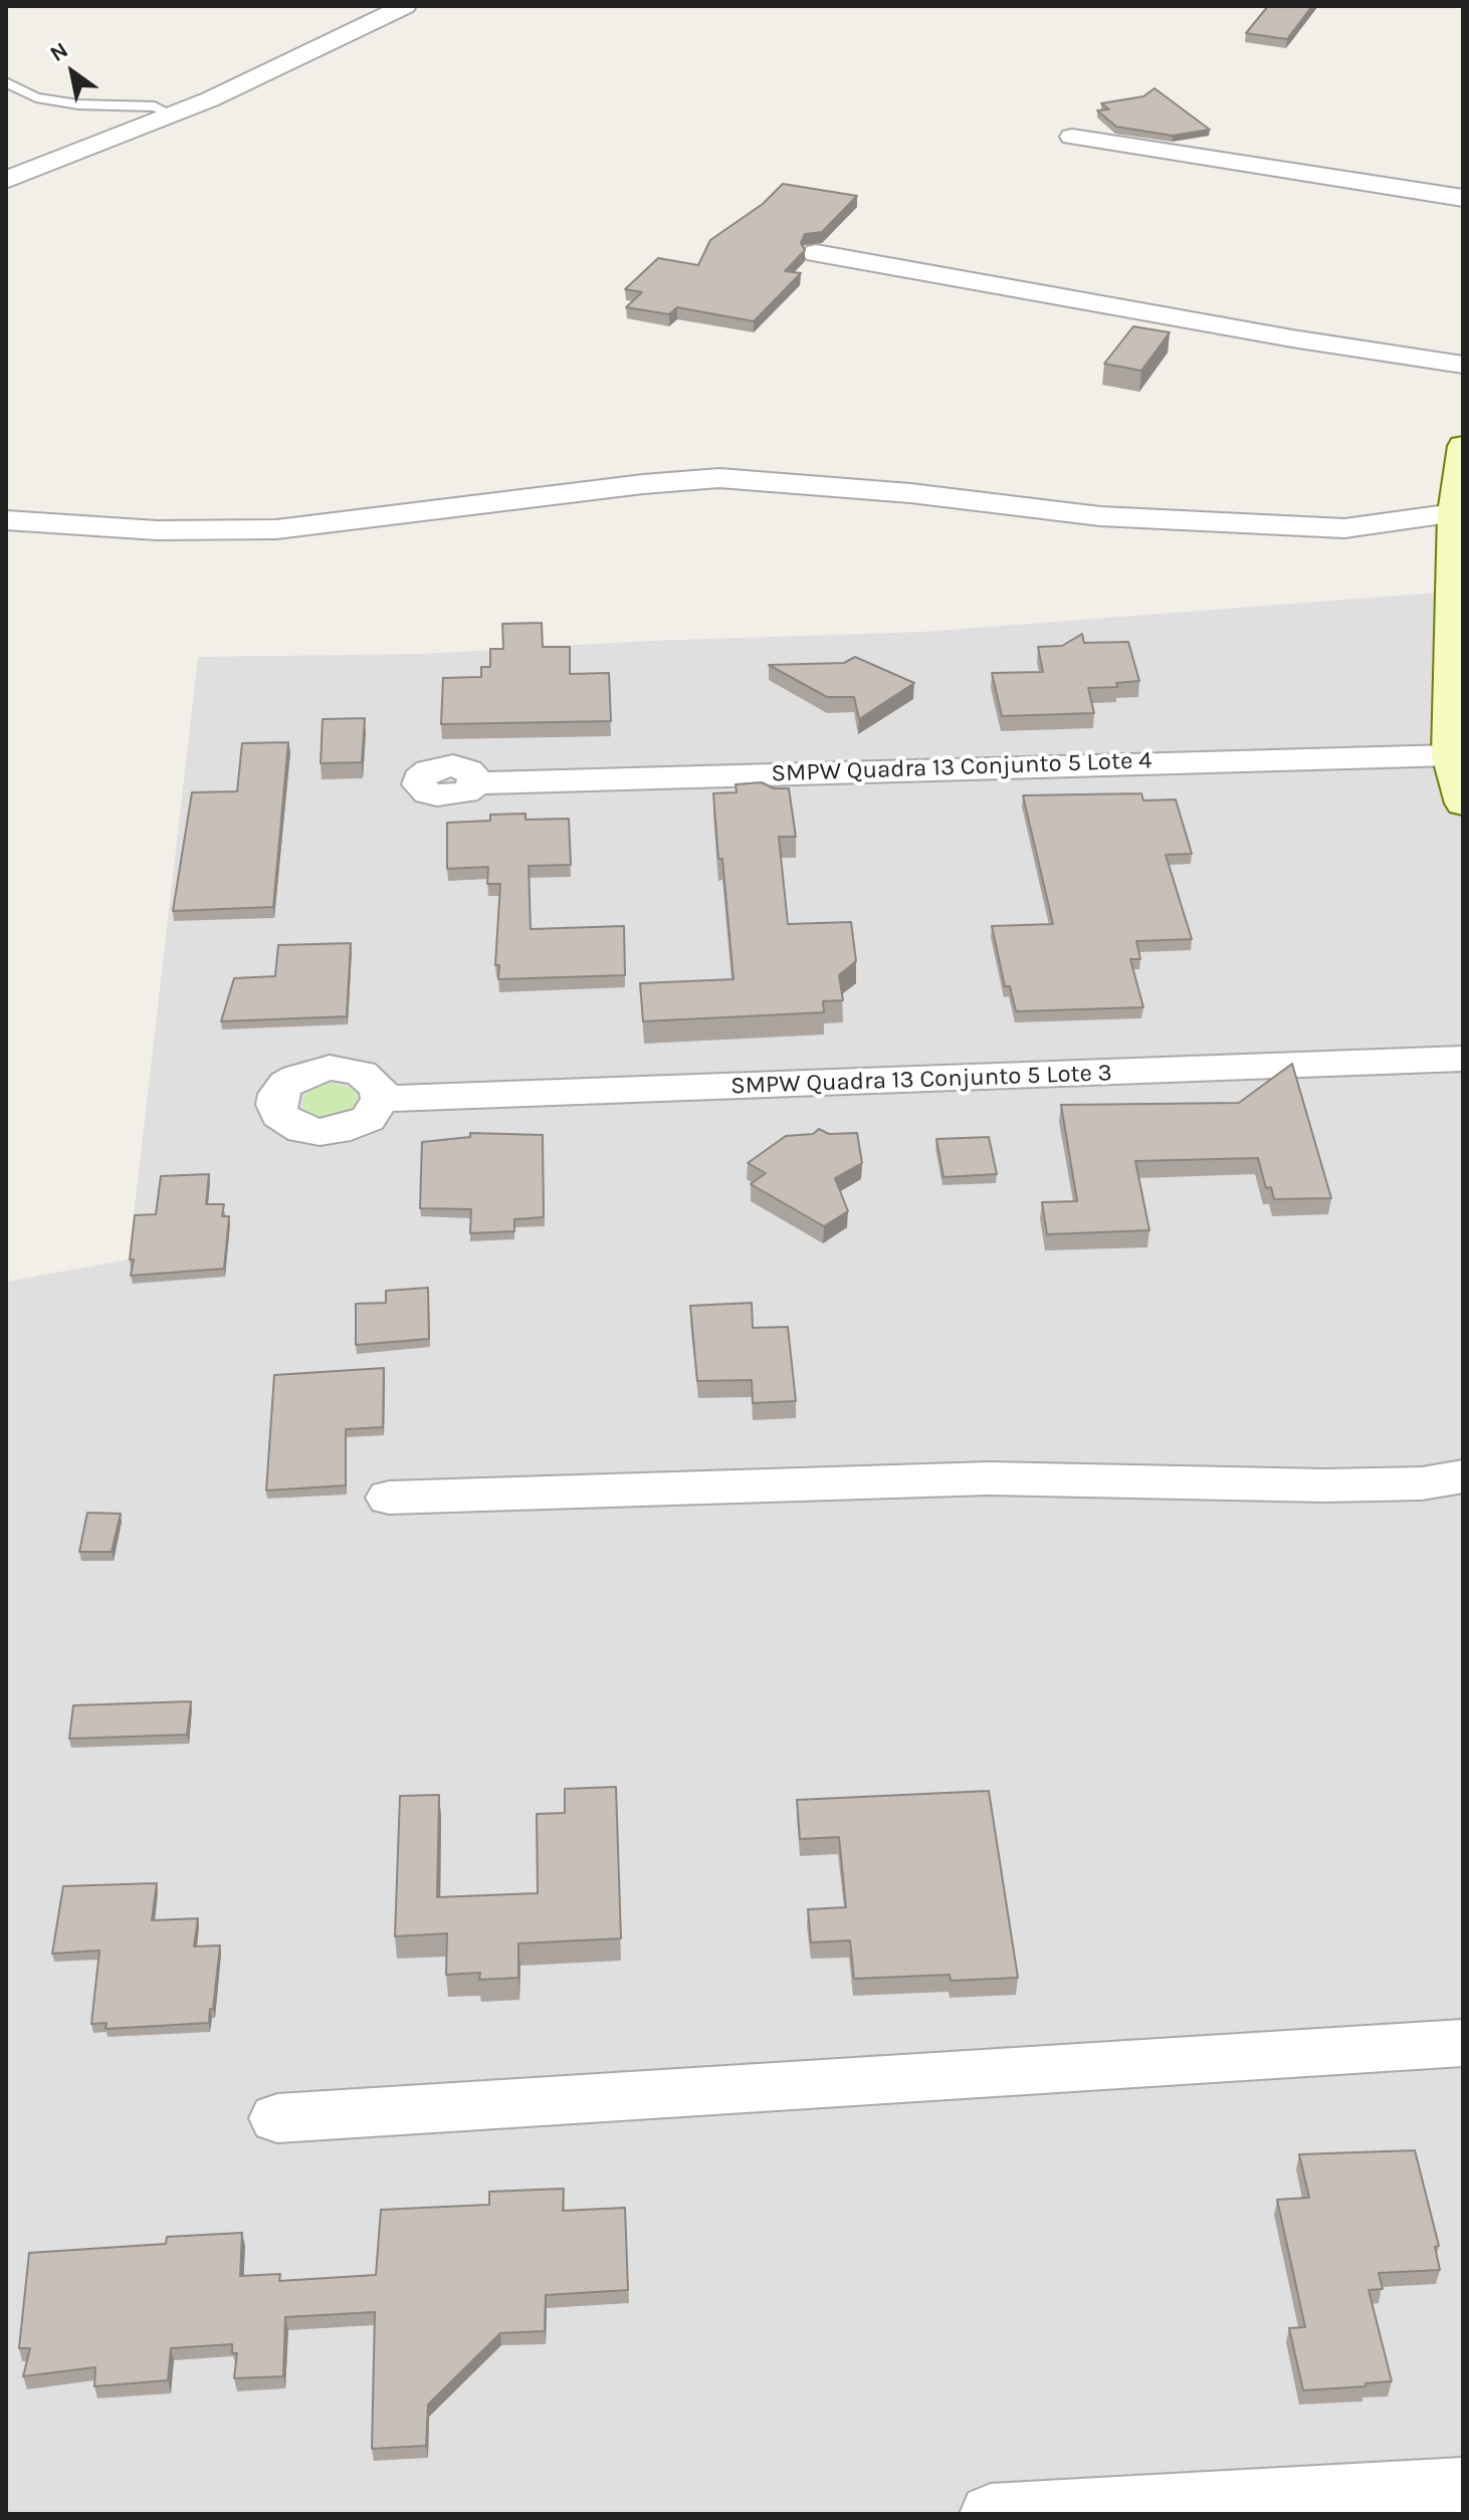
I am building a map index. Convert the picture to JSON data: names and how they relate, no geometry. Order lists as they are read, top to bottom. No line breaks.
{"streets":{"street":["SMPW Quadra 13 Conjunto 5 Lote 4","SMPW Quadra 13 Conjunto 5 Lote 3"]},"north":"top left"}
